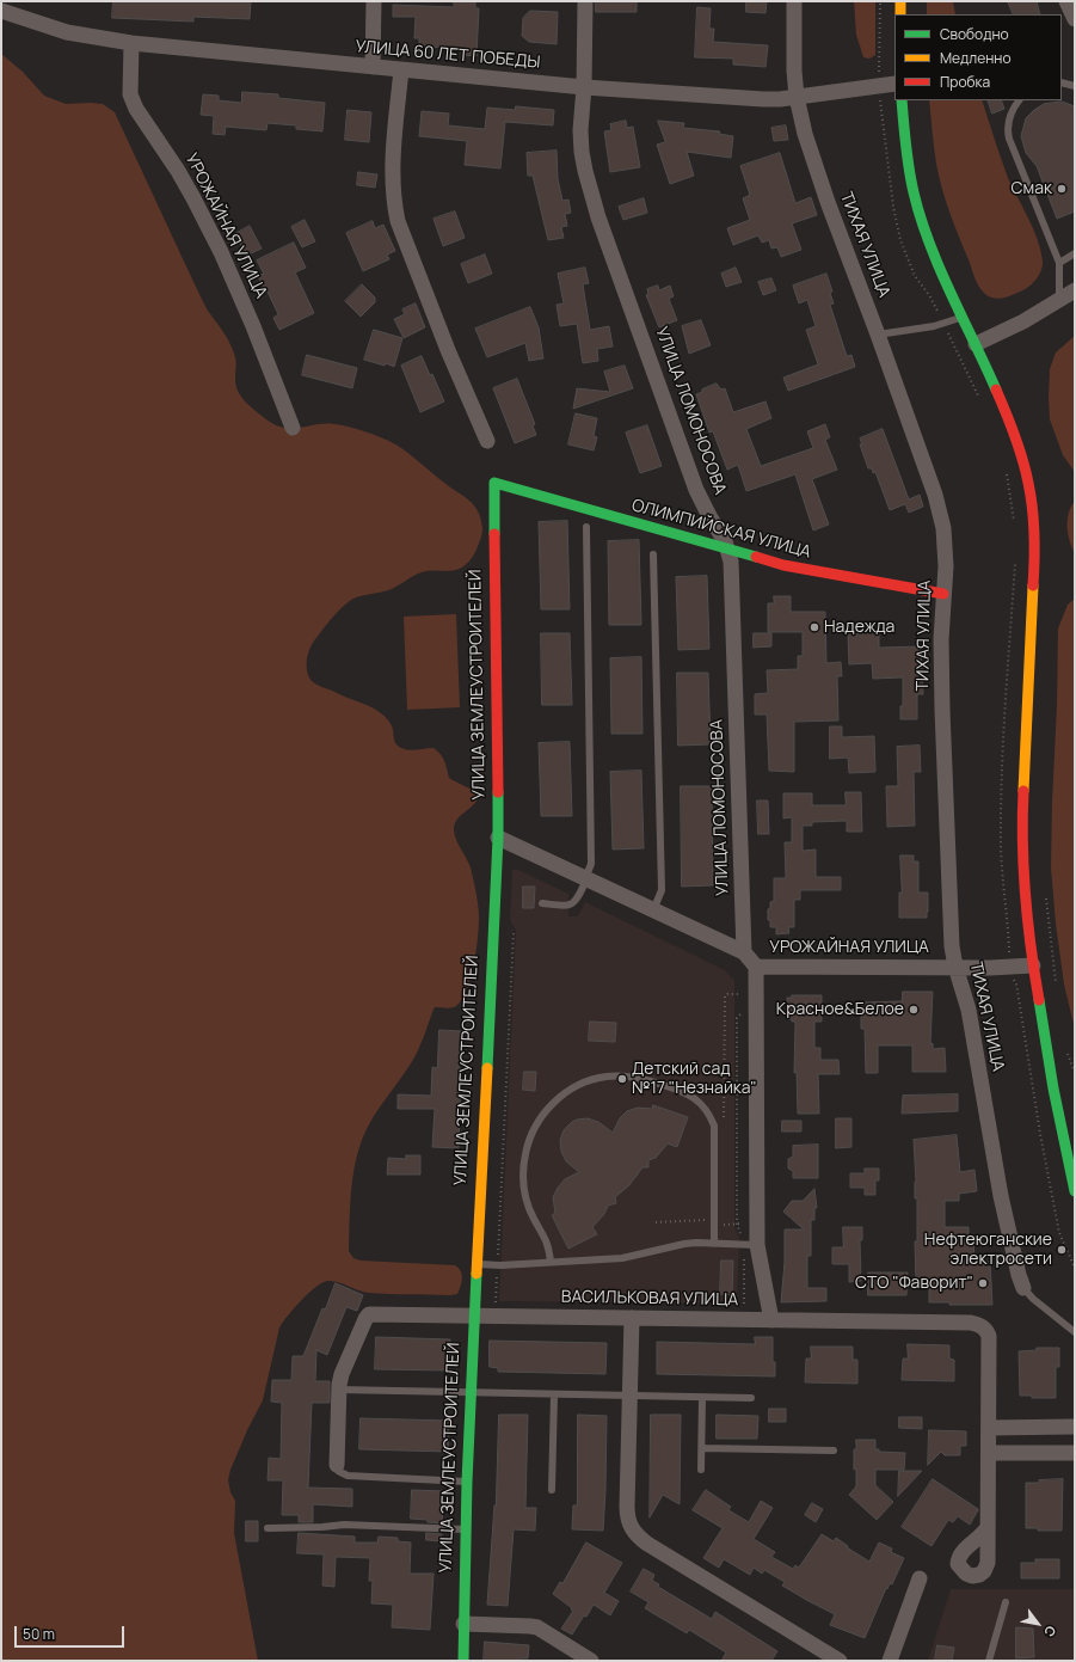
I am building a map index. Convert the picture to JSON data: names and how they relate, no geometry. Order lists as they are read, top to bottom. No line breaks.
{"streets":{"street":["УЛИЦА 60 ЛЕТ ПОБЕДЫ","УРОЖАЙНАЯ УЛИЦА","ТИХАЯ УЛИЦА","УЛИЦА ЛОМОНОСОВА","ОЛИМПИЙСКАЯ УЛИЦА","УЛИЦА ЗЕМЛЕУСТРОИТЕЛЕЙ","ВАСИЛЬКОВАЯ УЛИЦА"]},"crossings":[["УЛИЦА 60 ЛЕТ ПОБЕДЫ","УРОЖАЙНАЯ УЛИЦА"],["УЛИЦА 60 ЛЕТ ПОБЕДЫ","ТИХАЯ УЛИЦА"],["УЛИЦА 60 ЛЕТ ПОБЕДЫ","УЛИЦА ЛОМОНОСОВА"],["УРОЖАЙНАЯ УЛИЦА","ТИХАЯ УЛИЦА"],["УРОЖАЙНАЯ УЛИЦА","УЛИЦА ЛОМОНОСОВА"],["УРОЖАЙНАЯ УЛИЦА","УЛИЦА ЗЕМЛЕУСТРОИТЕЛЕЙ"],["ТИХАЯ УЛИЦА","ОЛИМПИЙСКАЯ УЛИЦА"],["УЛИЦА ЛОМОНОСОВА","ОЛИМПИЙСКАЯ УЛИЦА"],["ОЛИМПИЙСКАЯ УЛИЦА","УЛИЦА ЗЕМЛЕУСТРОИТЕЛЕЙ"],["УЛИЦА ЗЕМЛЕУСТРОИТЕЛЕЙ","ВАСИЛЬКОВАЯ УЛИЦА"]],"places":["Смак","Надежда","Красное&Белое","Детский сад №17 \"Незнайка\"","Нефтеюганские электросети","СТО \"Фаворит\""],"legend":["Свободно","Медленно","Пробка"],"scale_bar":"50 m","north":"bottom right"}
